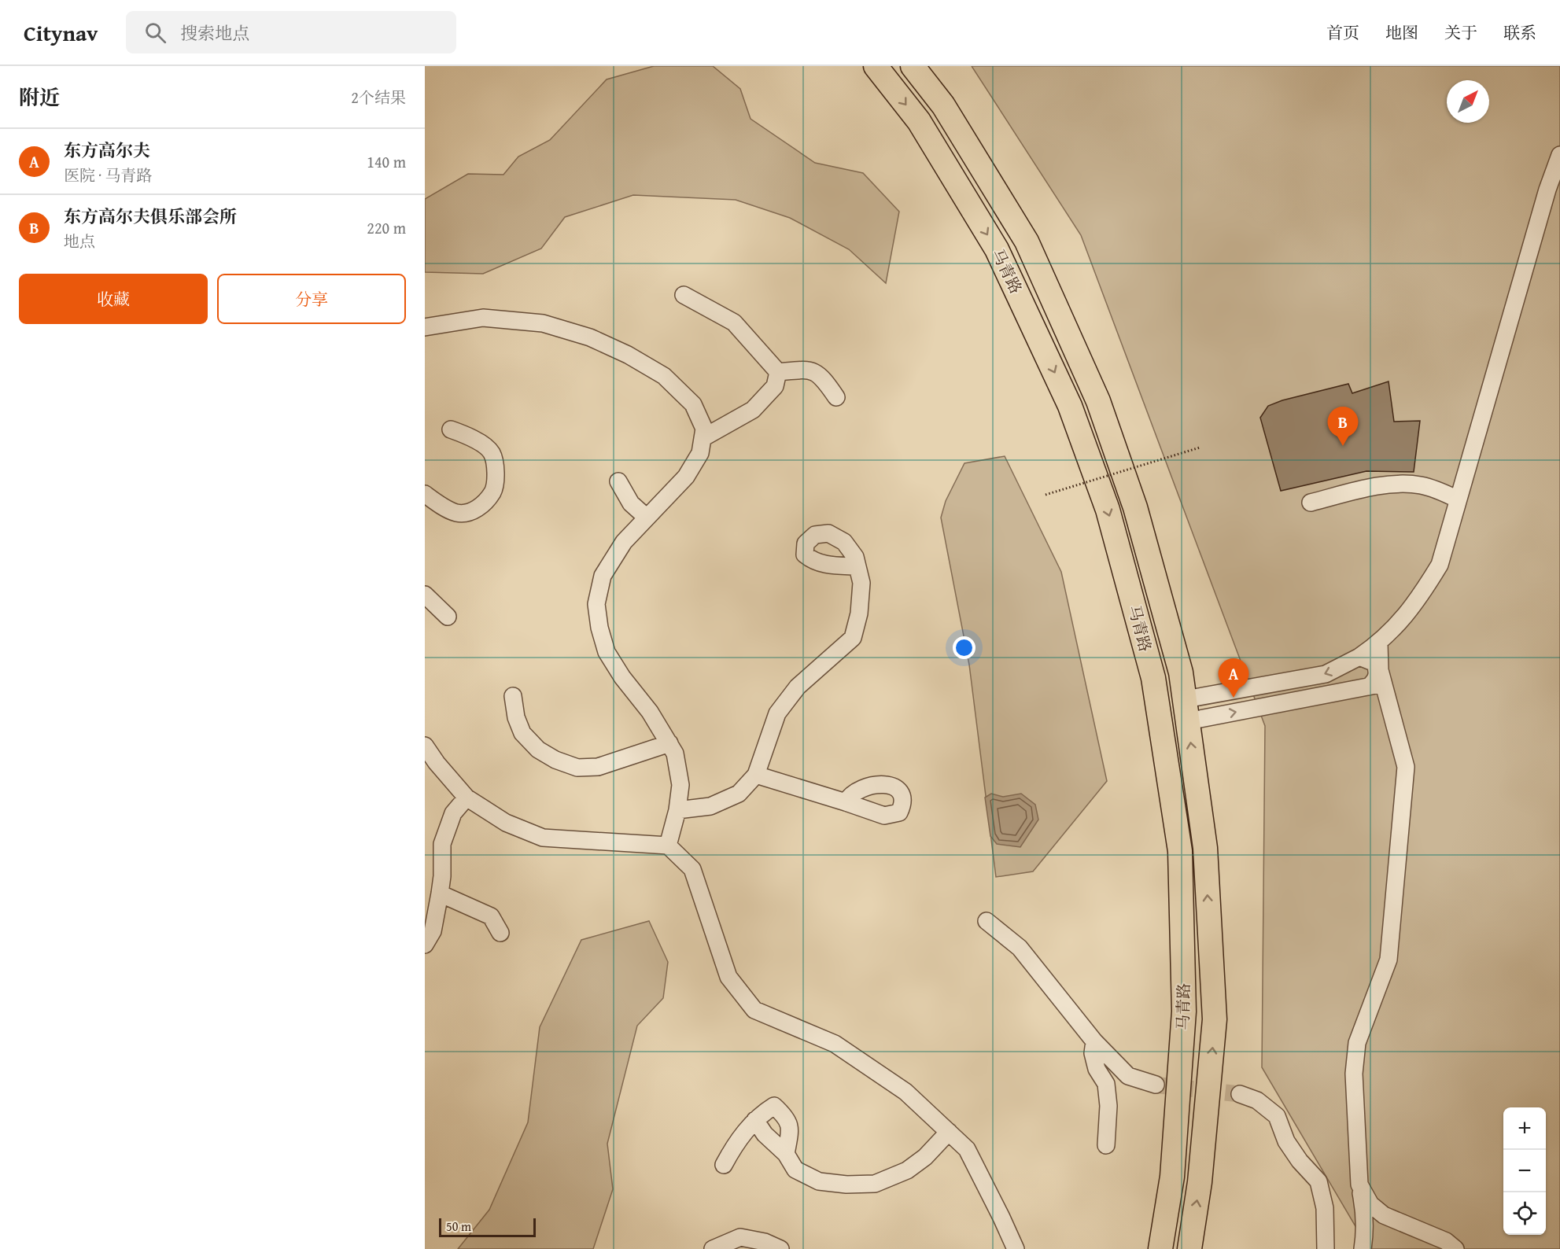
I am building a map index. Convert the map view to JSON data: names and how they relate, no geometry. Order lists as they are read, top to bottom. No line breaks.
{"streets":{"highway":["马青路"]},"scale_bar":"50 m","north":"top right","page":{"header":"Citynav","search":"搜索地点","nav":["首页","地图","关于","联系"],"heading":["附近","2个结果"],"list":[{"mark":"A","name":"东方高尔夫","note":"医院 · 马青路","value":"140 m"},{"mark":"B","name":"东方高尔夫俱乐部会所","note":"地点","value":"220 m"}],"buttons":["收藏","分享"],"pins":["B","A"],"map_buttons":["+","−"],"scale":"50 m"}}
